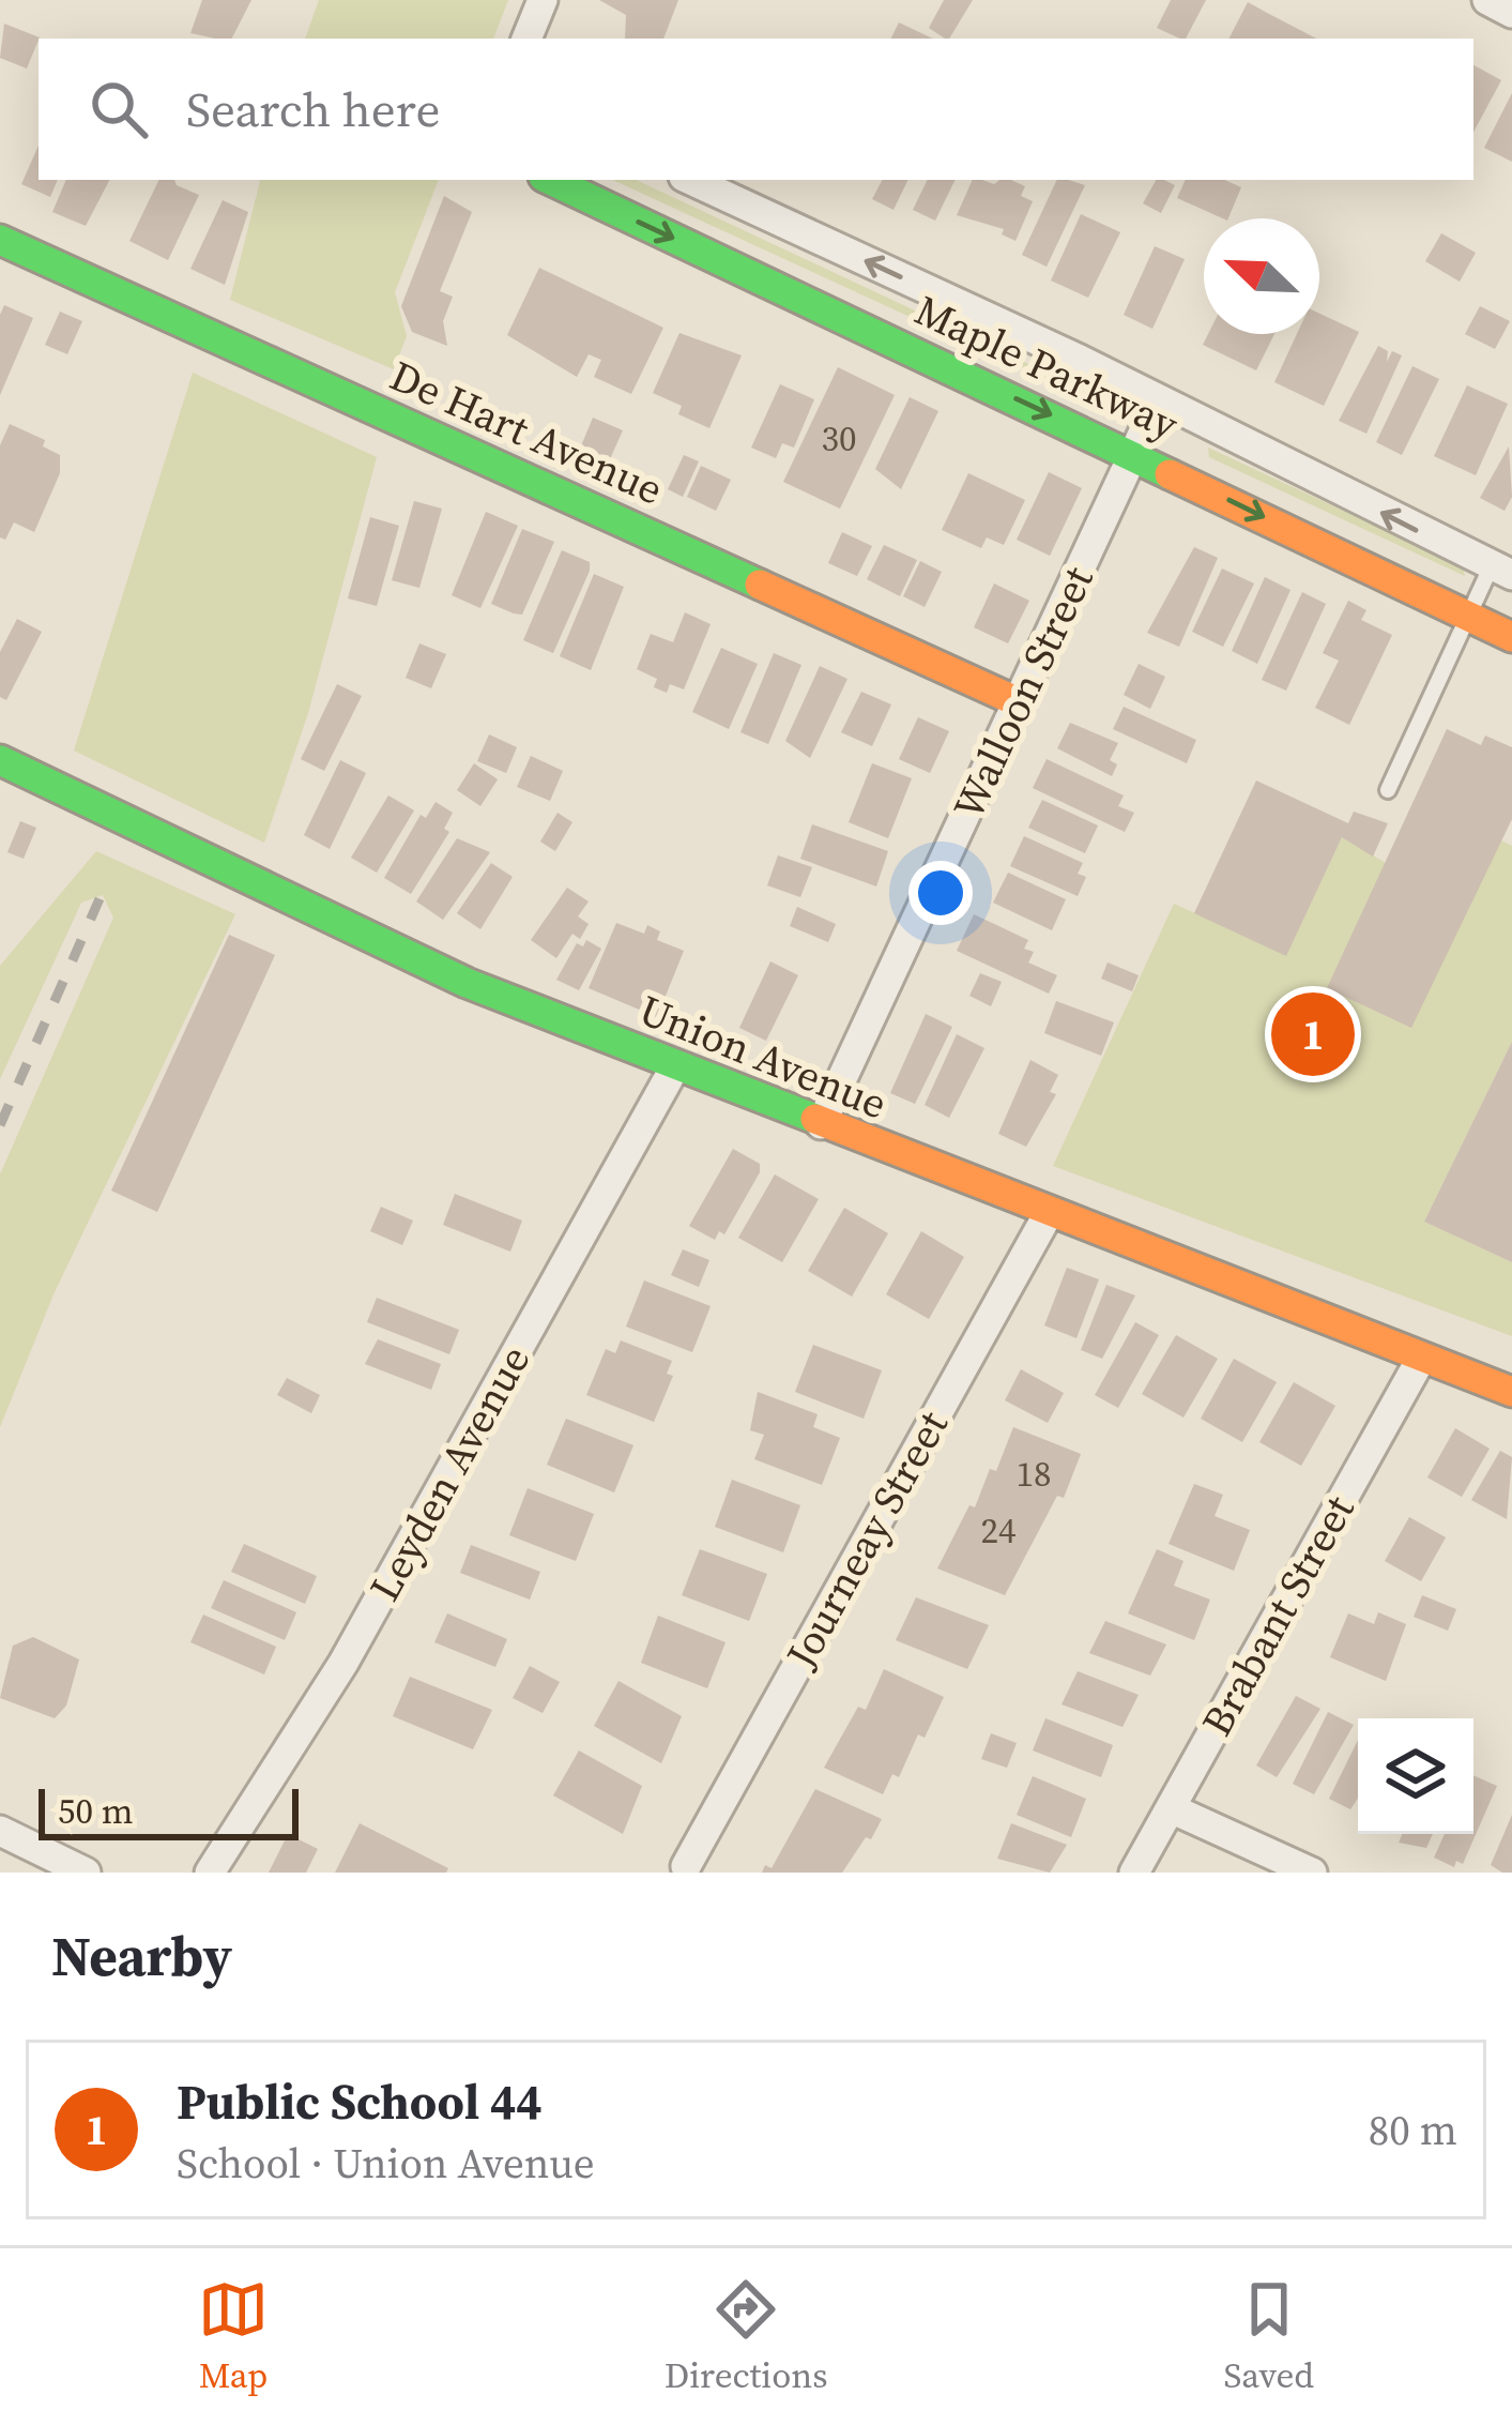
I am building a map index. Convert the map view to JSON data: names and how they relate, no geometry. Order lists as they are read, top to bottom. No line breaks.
{"streets":{"street":["Maple Parkway","De Hart Avenue","Walloon Street","Union Avenue","Leyden Avenue","Journeay Street","Brabant Street"]},"crossings":[["Maple Parkway","Walloon Street"],["De Hart Avenue","Walloon Street"],["Walloon Street","Union Avenue"],["Union Avenue","Leyden Avenue"],["Union Avenue","Journeay Street"],["Union Avenue","Brabant Street"]],"house_numbers":["30","18","24"],"scale_bar":"50 m","north":"top left","page":{"search":"Search here","pins":"1","scale":"50 m","heading":"Nearby","list":[{"mark":"1","name":"Public School 44","note":"School · Union Avenue","value":"80 m"}],"nav":["Map","Directions","Saved"]}}
